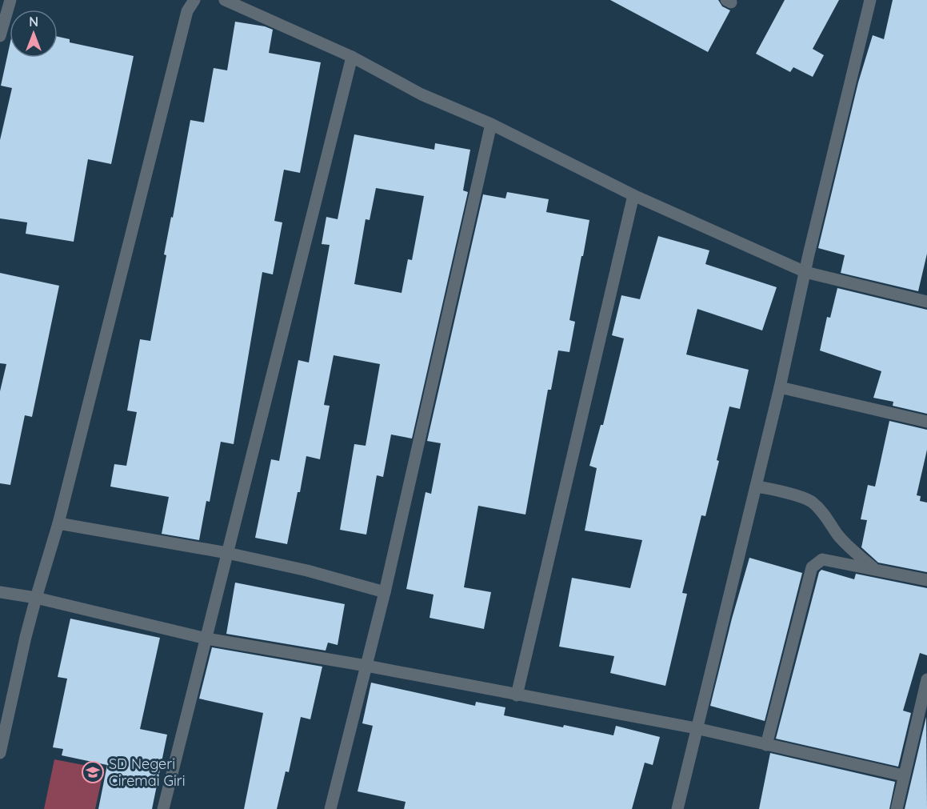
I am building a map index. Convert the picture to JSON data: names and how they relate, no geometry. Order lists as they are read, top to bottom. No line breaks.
{"places":{"school or university":["SD Negeri Ciremai Giri"]},"north":"top"}
